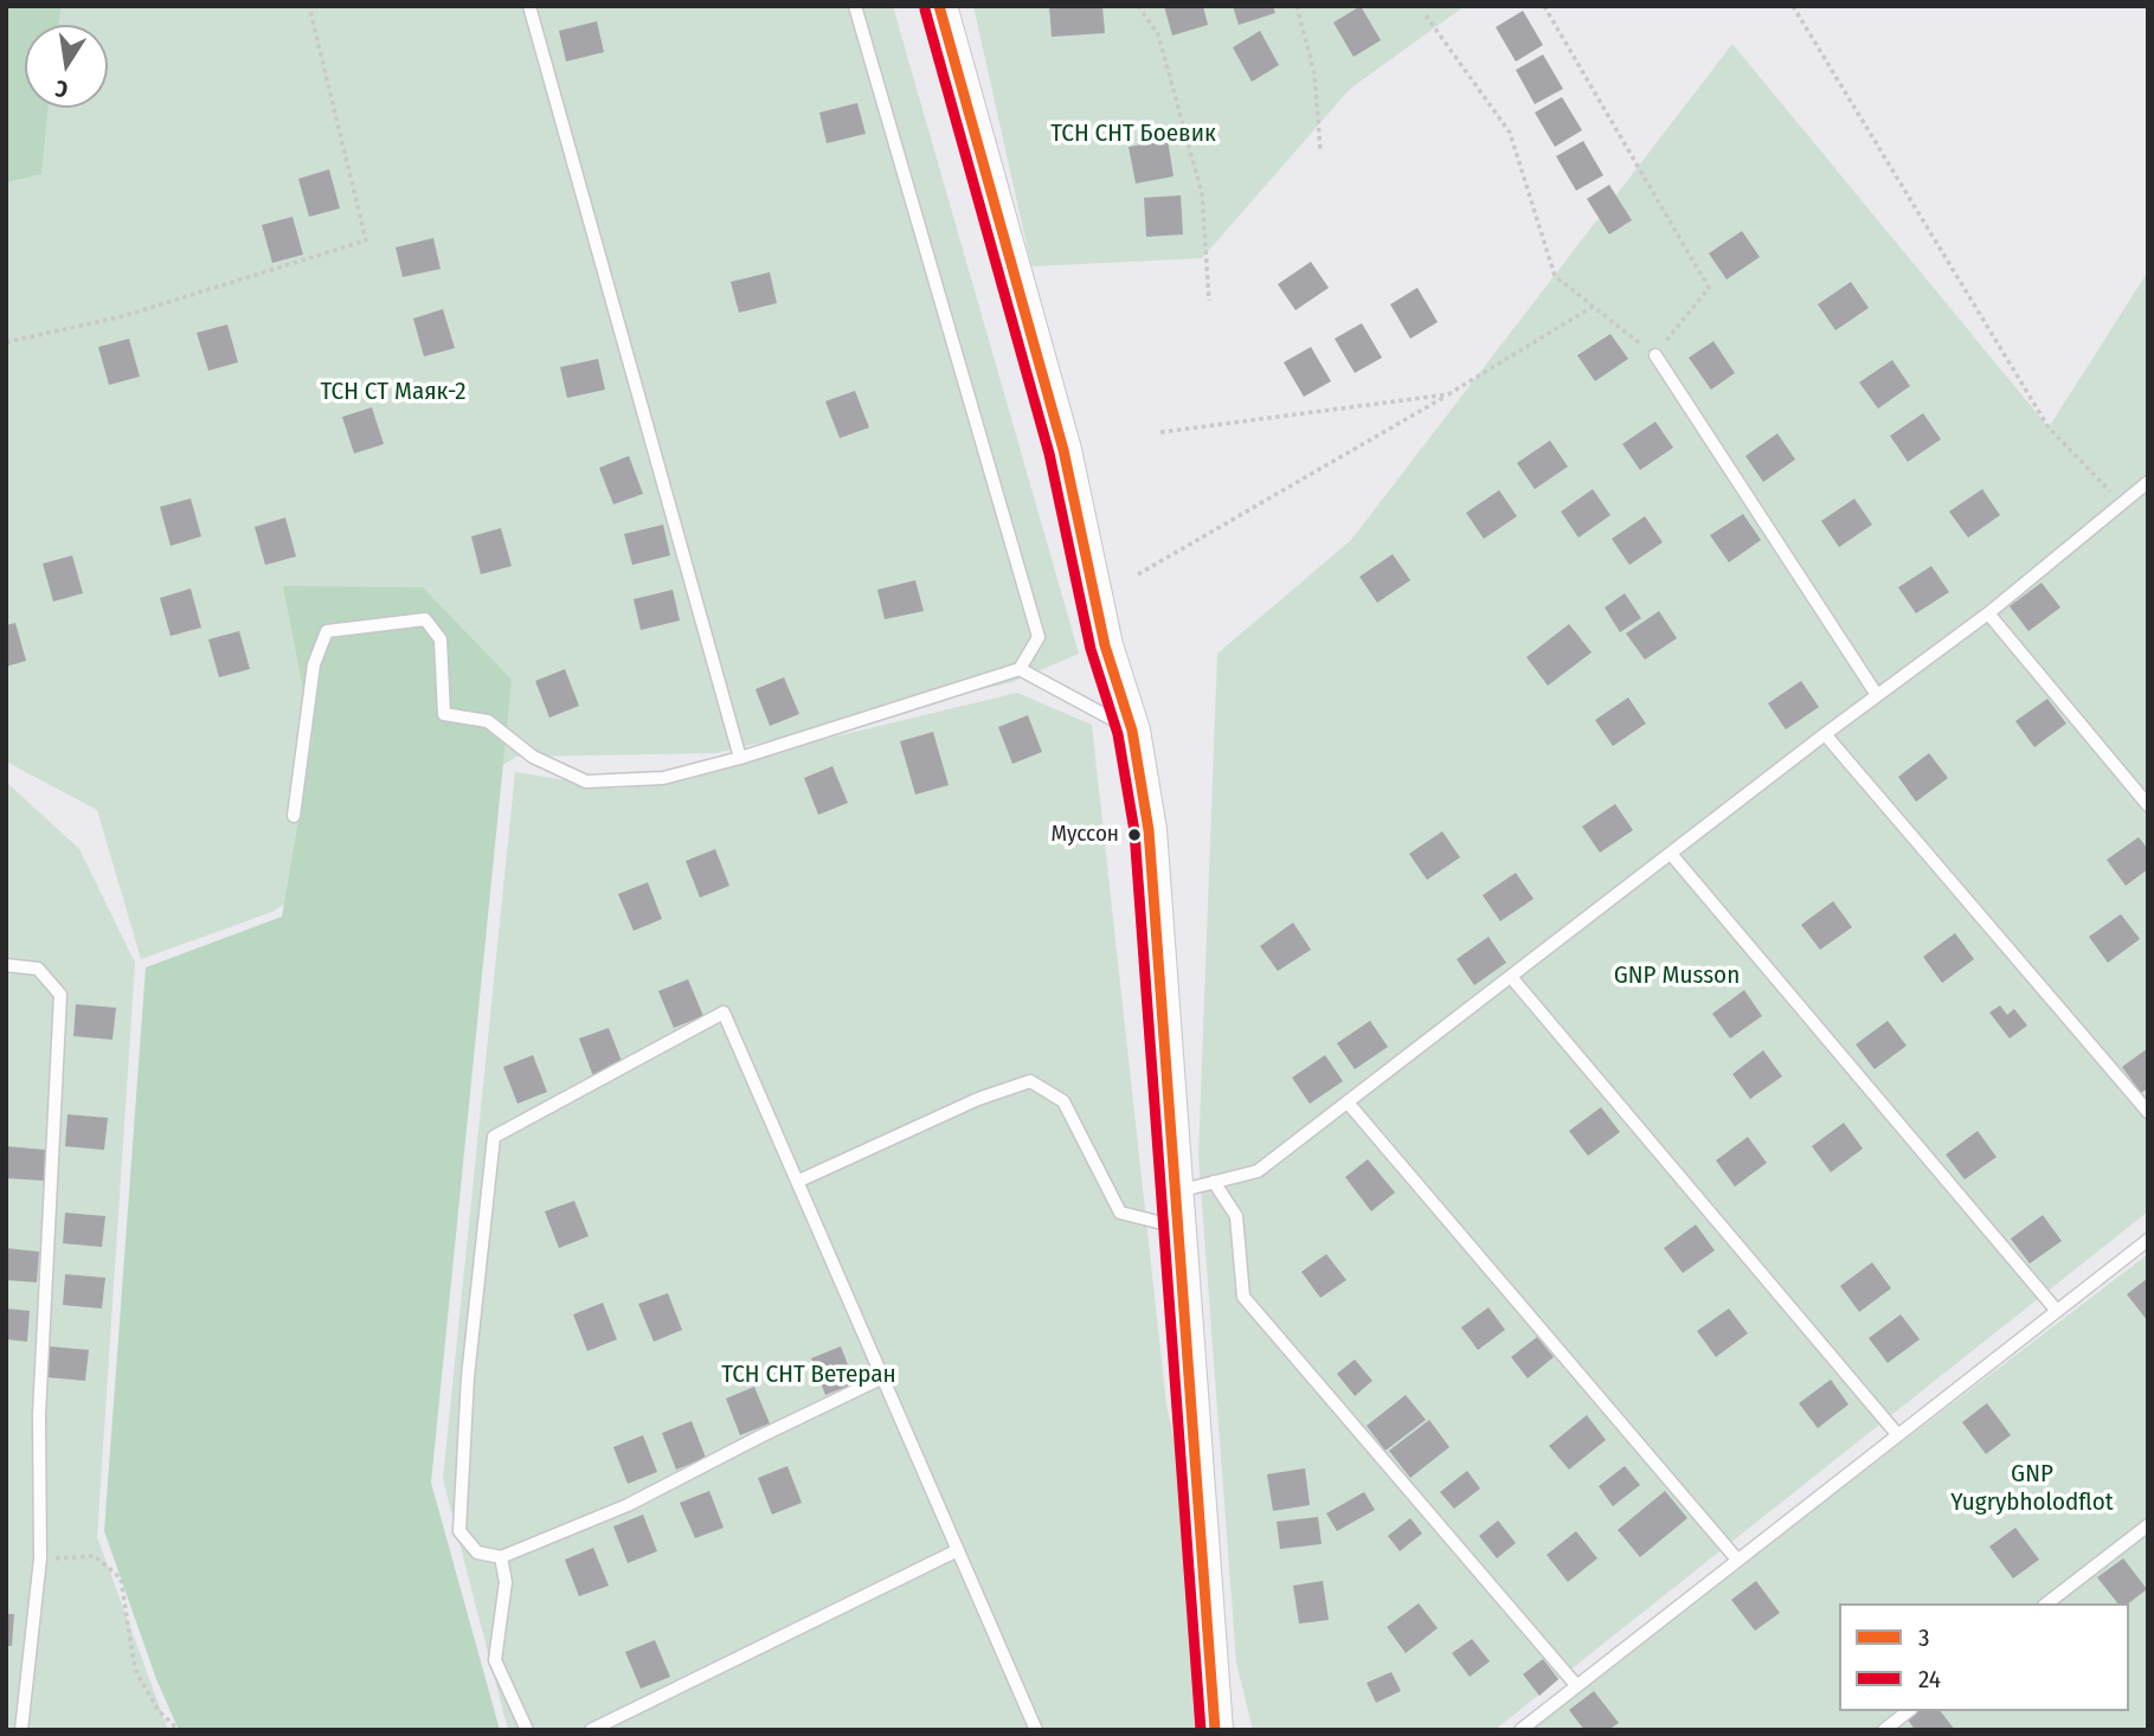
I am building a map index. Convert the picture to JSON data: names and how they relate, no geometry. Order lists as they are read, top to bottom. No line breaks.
{"parks":["ТСН СНТ Боевик","ТСН СТ Маяк-2","GNP Musson","ТСН СНТ Ветеран","GNP Yugrybholodflot"],"places":["Муссон"],"lines":["transit line 3","transit line 24"],"legend":["3","24"],"north":"bottom"}
